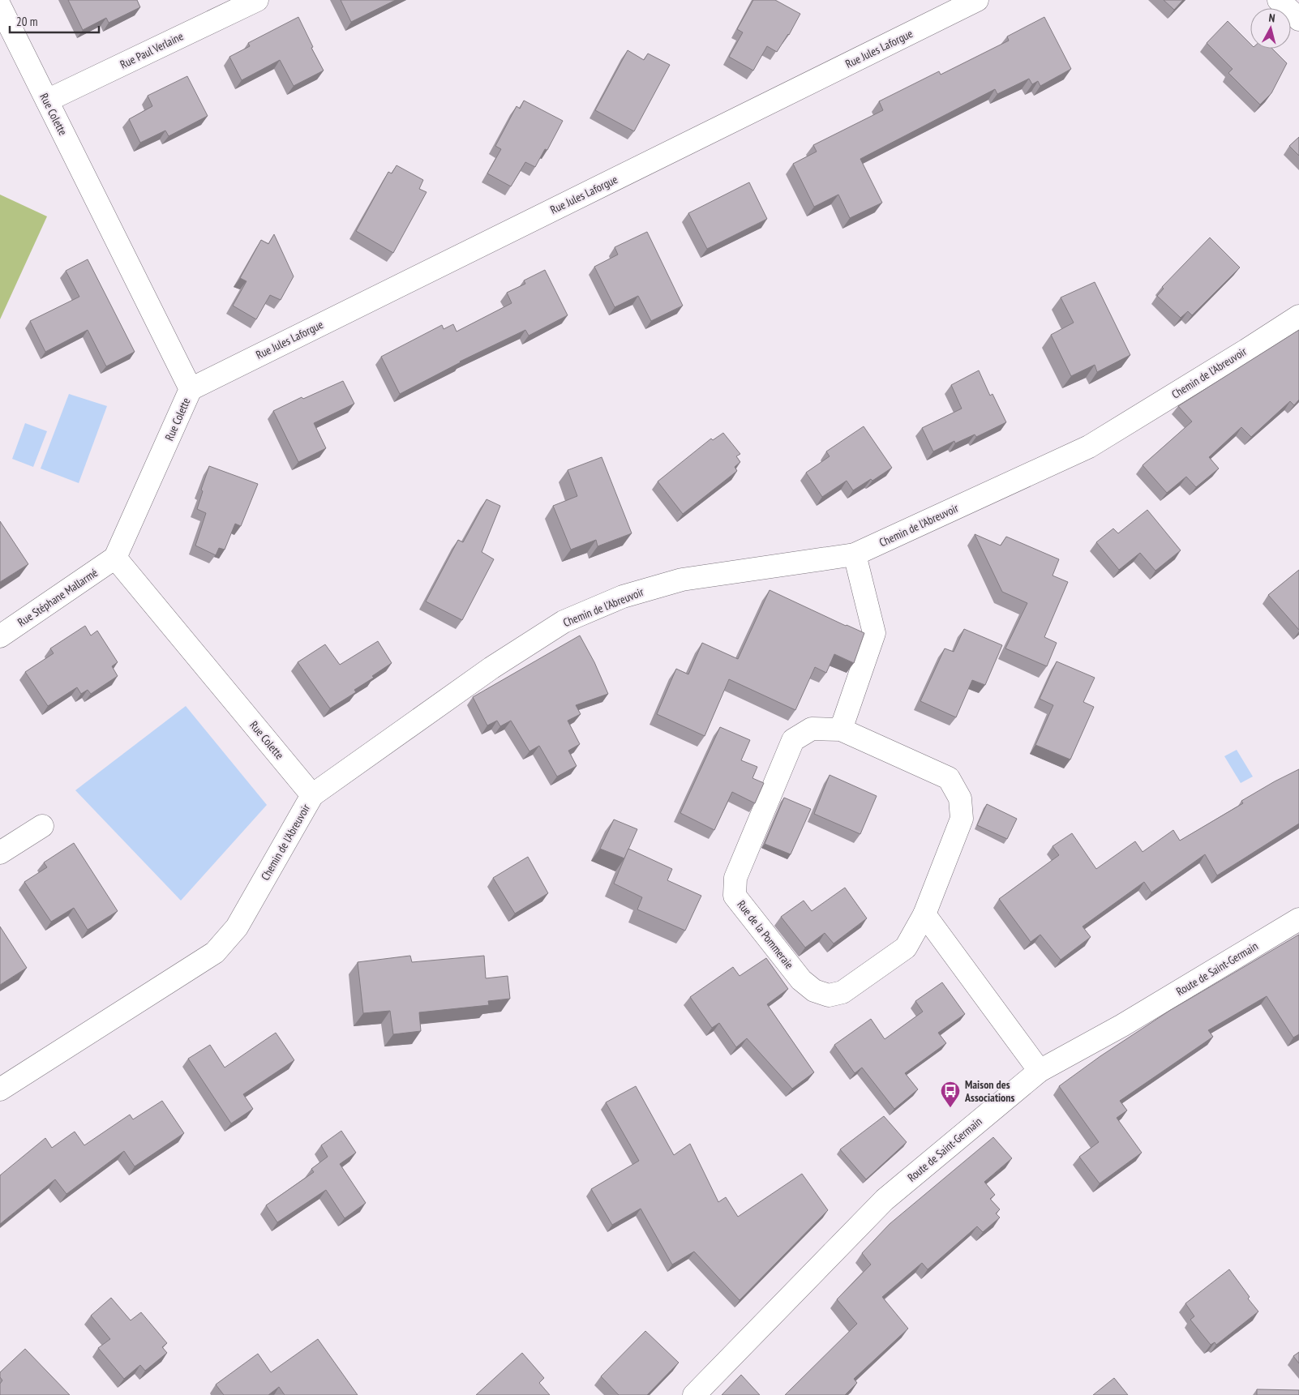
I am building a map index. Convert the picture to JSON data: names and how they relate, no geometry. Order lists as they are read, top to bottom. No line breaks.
{"streets":{"street":["Rue Jules Laforgue","Rue Paul Verlaine","Rue Colette","Chemin de l'Abreuvoir","Rue Stéphane Mallarmé","Rue de la Pommeraie","Route de Saint-Germain"]},"crossings":[["Rue Jules Laforgue","Rue Colette"],["Rue Paul Verlaine","Rue Colette"],["Rue Colette","Chemin de l'Abreuvoir"],["Rue Colette","Rue Stéphane Mallarmé"]],"places":{"bus stop":["Maison des Associations"]},"scale_bar":"20 m","north":"top"}
